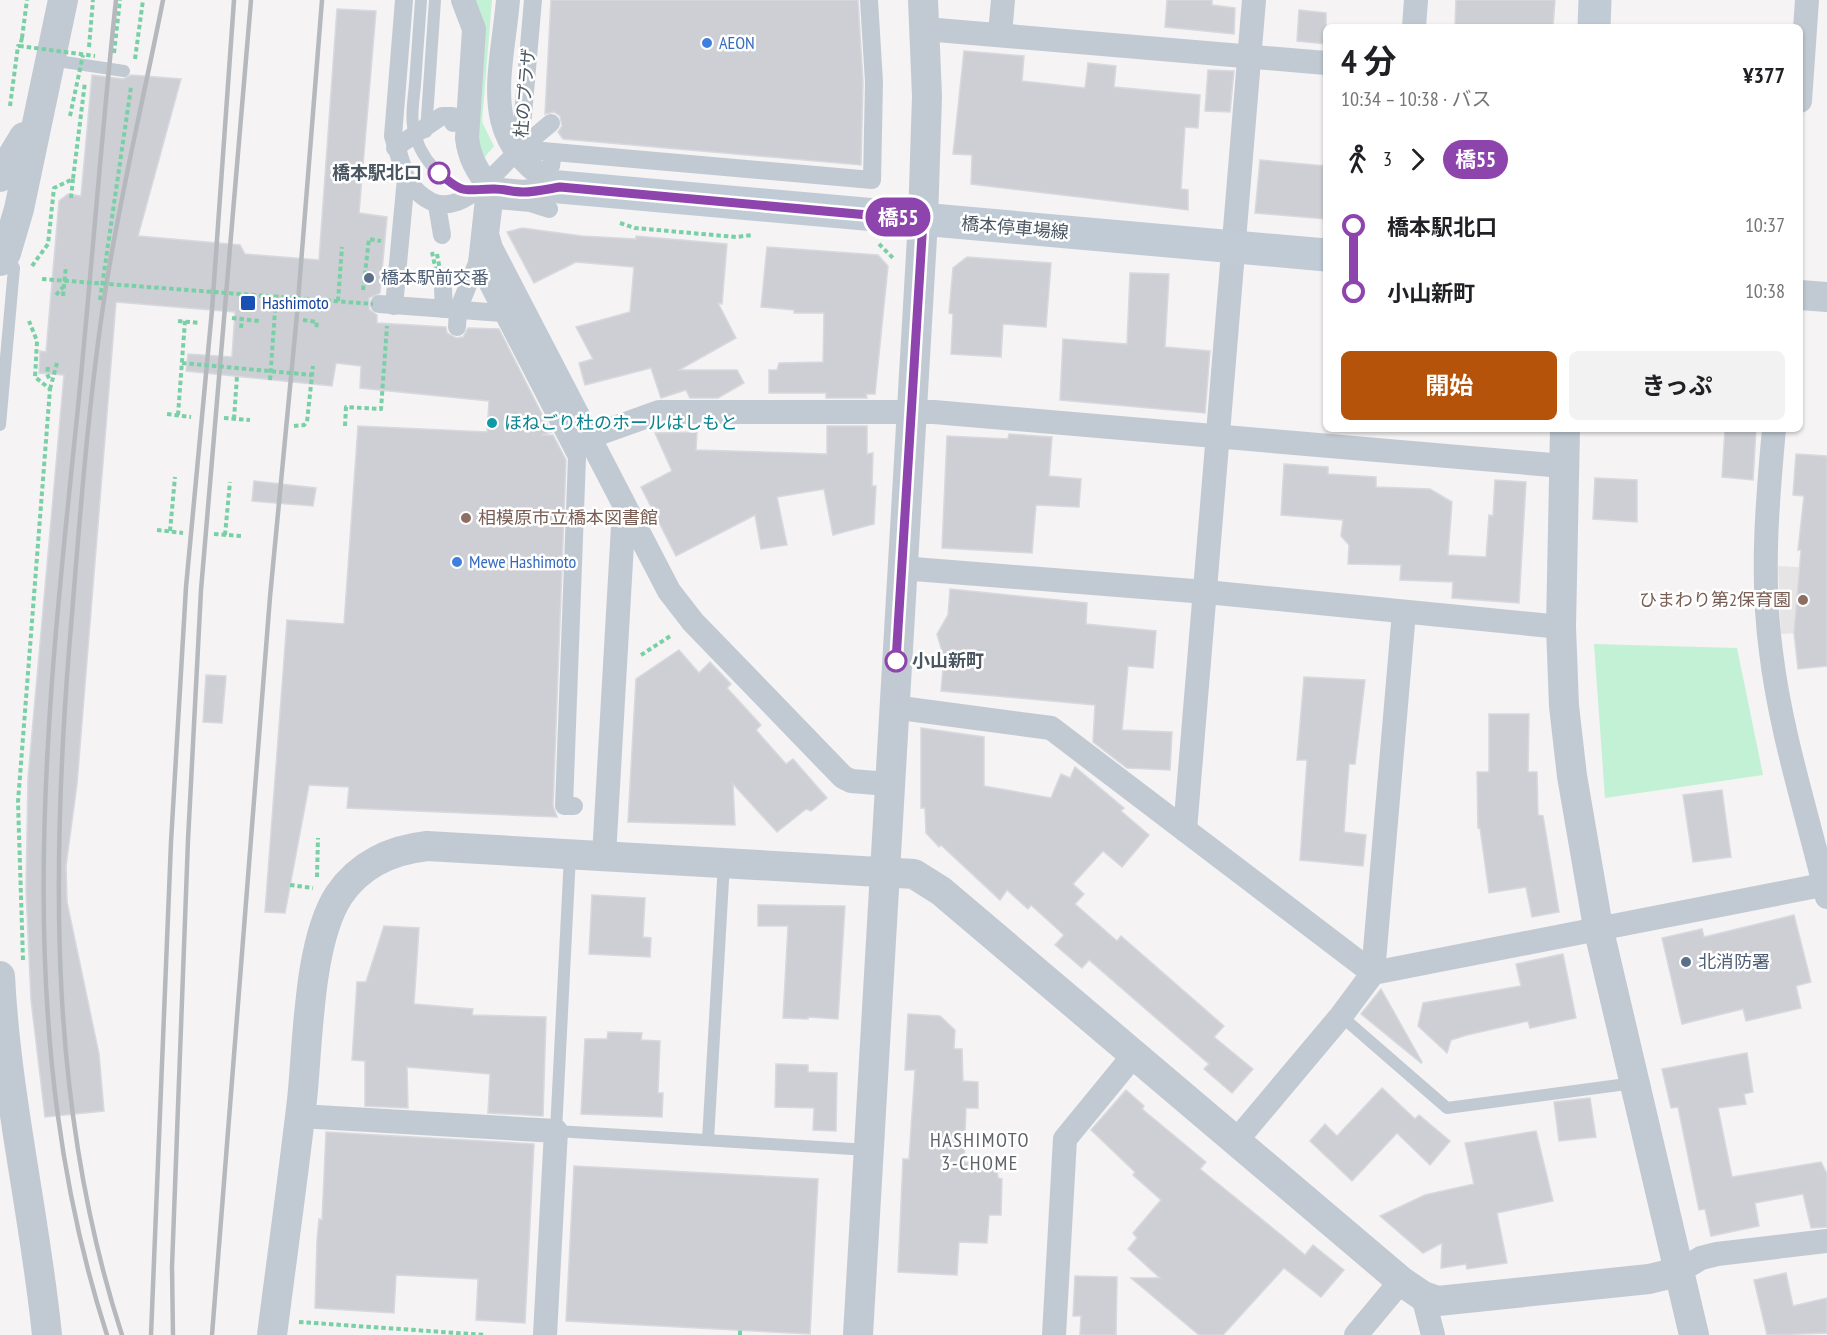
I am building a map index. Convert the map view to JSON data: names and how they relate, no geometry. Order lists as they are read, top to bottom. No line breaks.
{"streets":{"main road":["橋本停車場線"],"street":["杜のプラザ"]},"districts":["HASHIMOTO 3-CHOME"],"places":{"other":["AEON","橋本駅北口","橋本駅前交番","ほねごり杜のホールはしもと","相模原市立橋本図書館","Mewe Hashimoto","ひまわり第2保育園","小山新町","北消防署"],"transit":["Hashimoto"]},"lines":["bus line 橋55"],"page":{"on_map":"橋55","heading":["4 分","10:34 – 10:38 · バス","¥377"],"legs":["3","橋55"],"list":[{"name":"橋本駅北口","value":"10:37"},{"name":"小山新町","value":"10:38"}],"buttons":["開始","きっぷ"]}}
